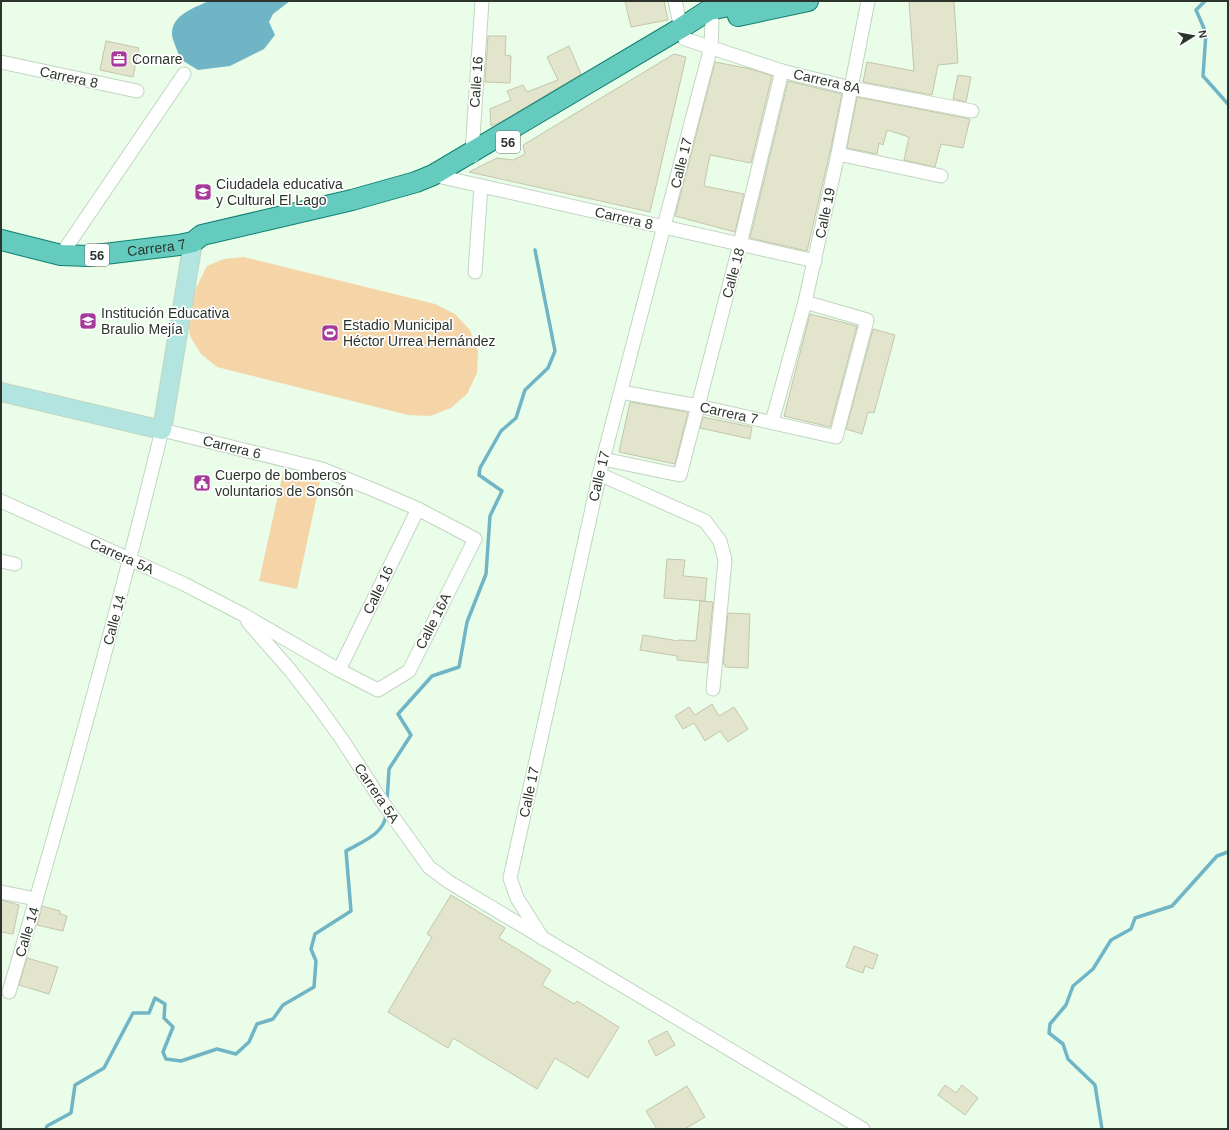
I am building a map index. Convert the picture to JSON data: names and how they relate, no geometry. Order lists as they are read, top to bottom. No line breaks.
{"streets":{"main road":["56","Carrera 7","Carrera 6","Calle 14"],"street":["Carrera 8","Carrera 8A","Calle 16","Calle 17","Calle 19","Calle 18","Carrera 5A","Calle 16A"]},"crossings":[["Carrera 8","56"],["Carrera 8","Calle 17"],["Carrera 8","Calle 19"],["Carrera 8","Calle 18"],["Carrera 8A","56"],["Carrera 8A","Calle 17"],["Carrera 8A","Calle 19"],["Carrera 8A","Calle 18"],["Calle 16","56"],["Calle 16","Carrera 6"],["Calle 16","Carrera 5A"],["56","Calle 17"],["56","Carrera 7"],["56","Calle 14"],["Calle 17","Carrera 7"],["Calle 17","Calle 18"],["Calle 17","Carrera 5A"],["Calle 19","Carrera 7"],["Carrera 7","Calle 18"],["Carrera 7","Calle 14"],["Carrera 6","Calle 14"],["Carrera 6","Calle 16A"],["Carrera 5A","Calle 14"],["Carrera 5A","Calle 16A"]],"places":{"office":["Cornare"],"school or university":["Ciudadela educativa y Cultural El Lago","Institución Educativa Braulio Mejía"],"sports":["Estadio Municipal Héctor Urrea Hernández"],"public building":["Cuerpo de bomberos voluntarios de Sonsón"]},"north":"right"}
